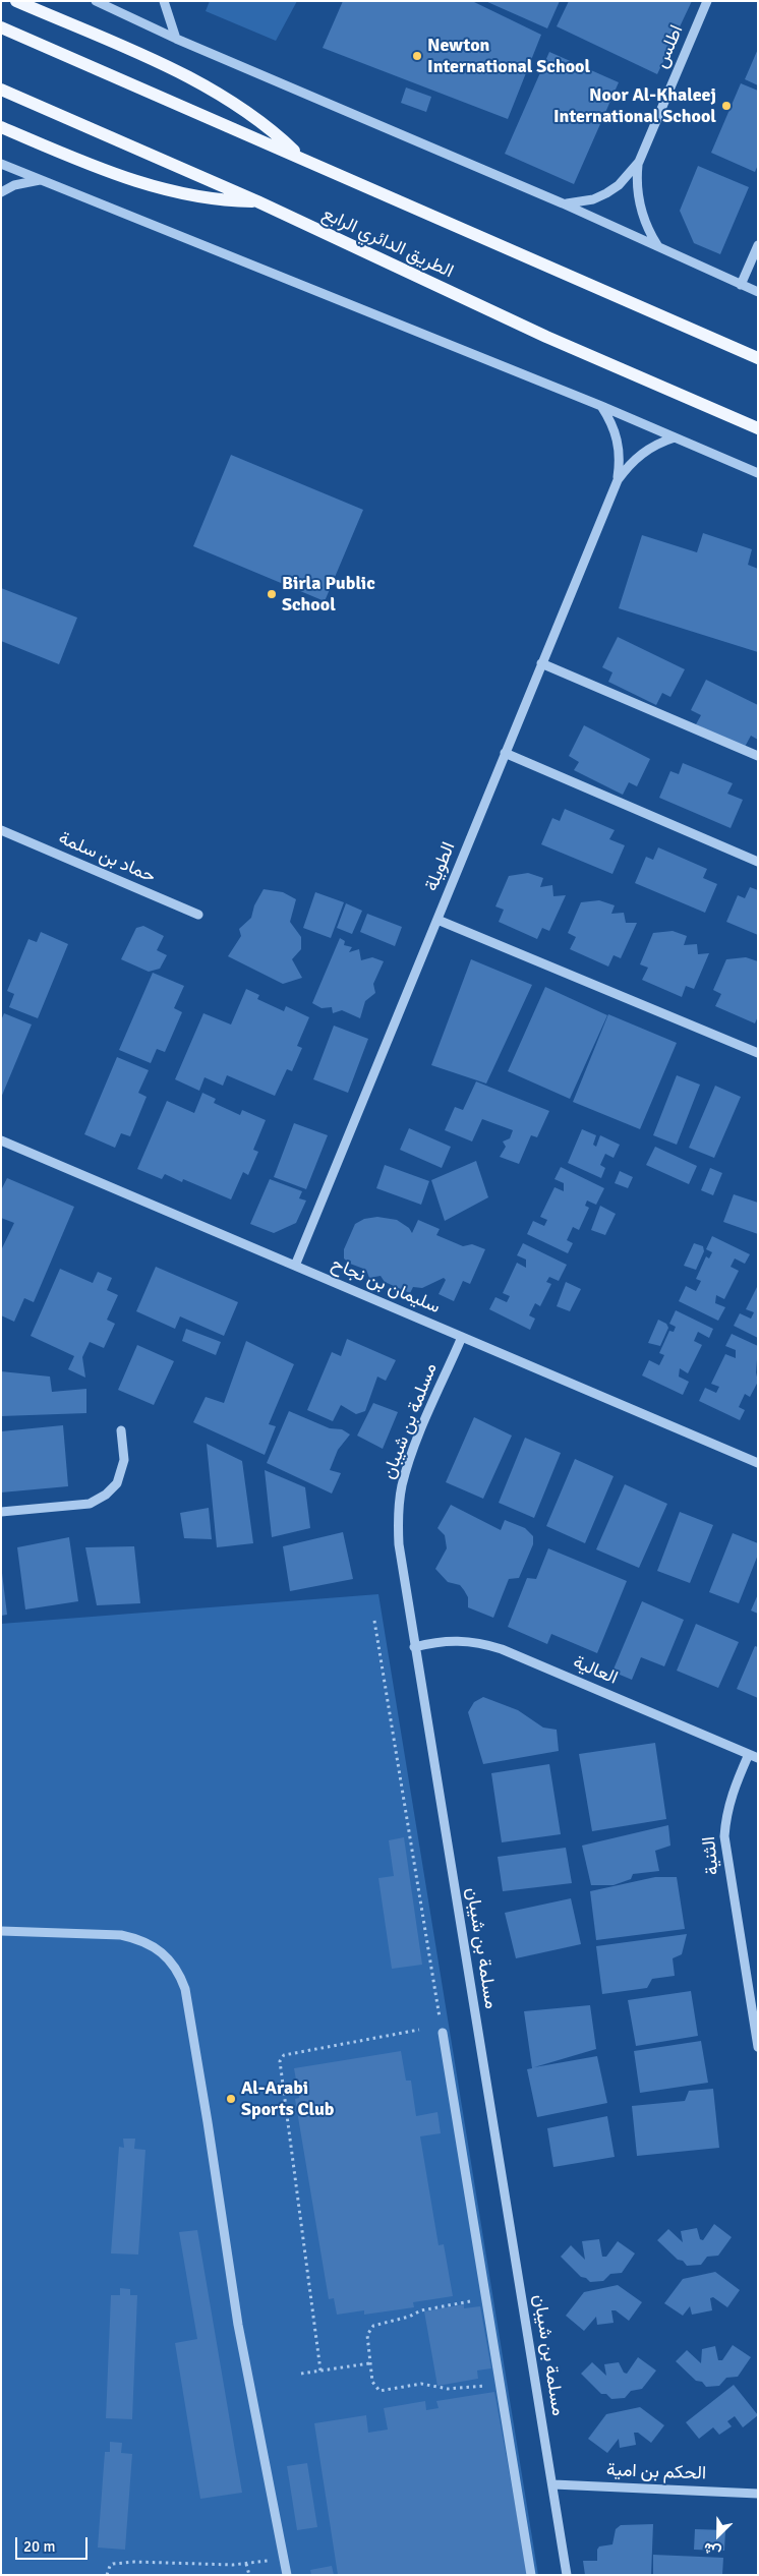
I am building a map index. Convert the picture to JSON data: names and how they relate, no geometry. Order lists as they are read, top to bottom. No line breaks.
{"streets":{"main road":["الطريق الدائري الرابع"],"street":["اطلس","حماد بن سلمة","الطويلة","سليمان بن نجاح","مسلمة بن شيبان","العالية","الثنية","الحكم بن امية"]},"crossings":[["الطويلة","سليمان بن نجاح"],["سليمان بن نجاح","مسلمة بن شيبان"],["مسلمة بن شيبان","العالية"],["مسلمة بن شيبان","الحكم بن امية"],["العالية","الثنية"]],"places":["Newton International School","Noor Al-Khaleej International School","Birla Public School","Al-Arabi Sports Club"],"scale_bar":"20 m","north":"bottom left"}
